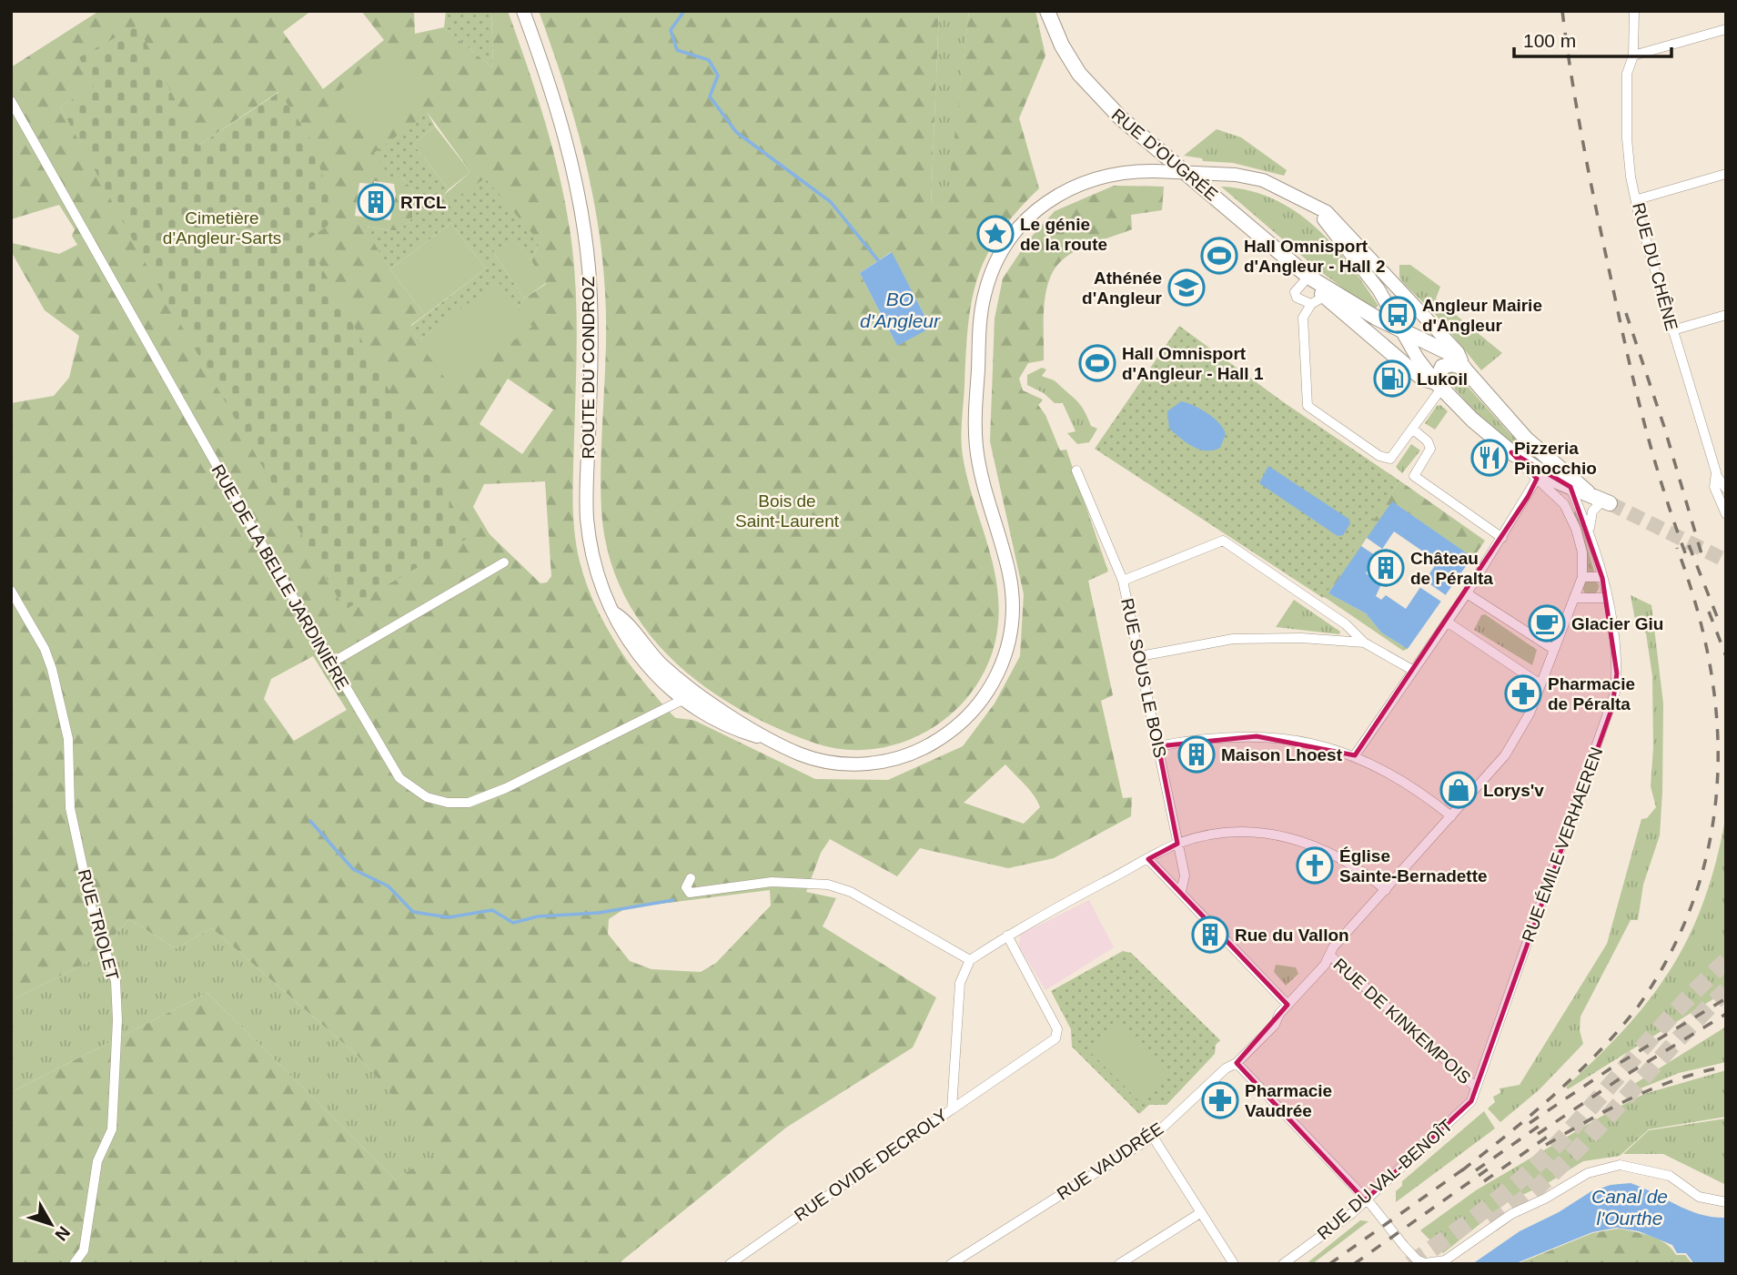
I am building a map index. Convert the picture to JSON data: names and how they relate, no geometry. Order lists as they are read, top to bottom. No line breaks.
{"streets":{"main road":["RUE D'OUGRÉE","ROUTE DU CONDROZ"],"street":["RUE DU CHÊNE","RUE DE LA BELLE JARDINIÈRE","RUE SOUS LE BOIS","RUE ÉMILE VERHAEREN","RUE TRIOLET","RUE DE KINKEMPOIS","RUE VAUDRÉE","RUE OVIDE DECROLY","RUE DU VAL-BENOÎT"]},"crossings":[["RUE D'OUGRÉE","ROUTE DU CONDROZ"],["RUE D'OUGRÉE","RUE ÉMILE VERHAEREN"],["RUE D'OUGRÉE","RUE VAUDRÉE"],["ROUTE DU CONDROZ","RUE DE LA BELLE JARDINIÈRE"],["RUE ÉMILE VERHAEREN","RUE DE KINKEMPOIS"],["RUE ÉMILE VERHAEREN","RUE DU VAL-BENOÎT"],["RUE DE KINKEMPOIS","RUE VAUDRÉE"],["RUE DE KINKEMPOIS","RUE DU VAL-BENOÎT"]],"water":["BO d'Angleur","Canal de l'Ourthe"],"parks":["Cimetière d'Angleur-Sarts","Bois de Saint-Laurent"],"places":{"building":["RTCL","Château de Péralta","Maison Lhoest","Rue du Vallon"],"place":["Le génie de la route"],"sports":["Hall Omnisport d'Angleur - Hall 2","Hall Omnisport d'Angleur - Hall 1"],"school or university":["Athénée d'Angleur"],"bus stop":["Angleur Mairie d'Angleur"],"fuel station":["Lukoil"],"restaurant":["Pizzeria Pinocchio"],"cafe":["Glacier Giu"],"pharmacy":["Pharmacie de Péralta","Pharmacie Vaudrée"],"shop":["Lorys'v"],"church":["Église Sainte-Bernadette"]},"scale_bar":"100 m","north":"bottom right"}
